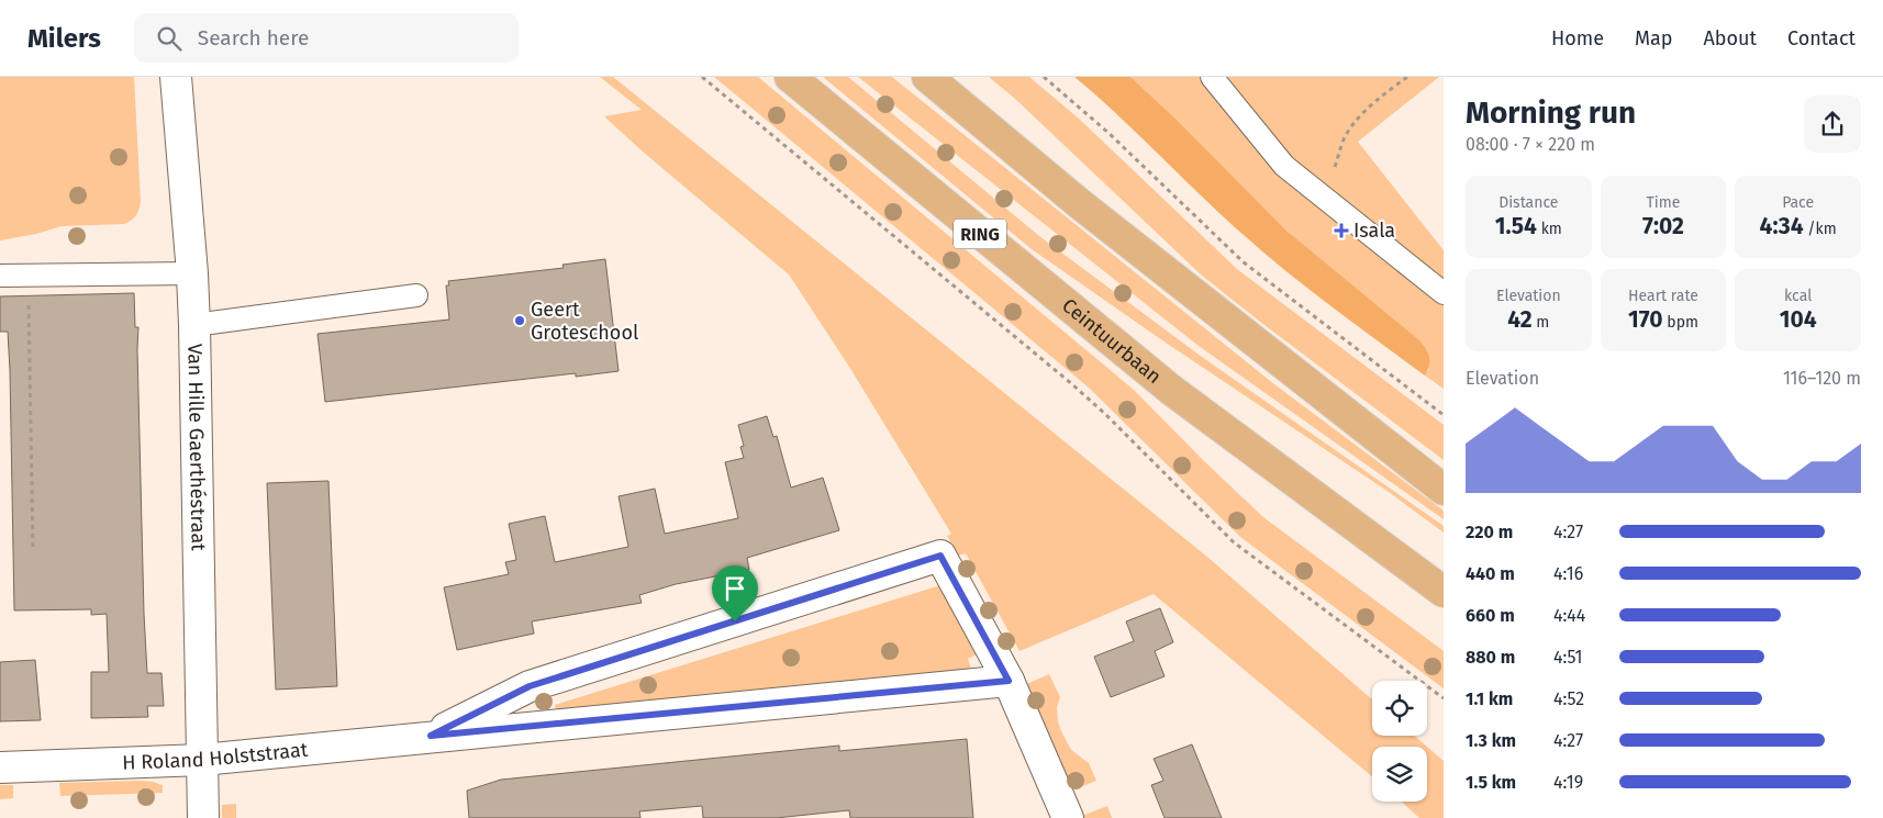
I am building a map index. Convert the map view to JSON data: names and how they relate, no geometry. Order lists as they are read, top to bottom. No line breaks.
{"streets":{"main road":["RING","Ceintuurbaan"],"street":["Van Hille Gaerthéstraat","H Roland Holststraat"]},"crossings":[["Van Hille Gaerthéstraat","H Roland Holststraat"]],"places":{"health":["Isala"],"other":["Geert Groteschool"]},"page":{"header":"Milers","search":"Search here","nav":["Home","Map","About","Contact"],"heading":["Morning run","08:00 · 7 × 220 m"],"stats":[["Distance","1.54 km"],["Time","7:02"],["Pace","4:34 /km"],["Elevation","42 m"],["Heart rate","170 bpm"],["kcal","104"]],"chart":["Elevation","116–120 m"],"list":[{"name":"220 m","note":"4:27"},{"name":"440 m","note":"4:16"},{"name":"660 m","note":"4:44"},{"name":"880 m","note":"4:51"},{"name":"1.1 km","note":"4:52"},{"name":"1.3 km","note":"4:27"},{"name":"1.5 km","note":"4:19"}]}}
